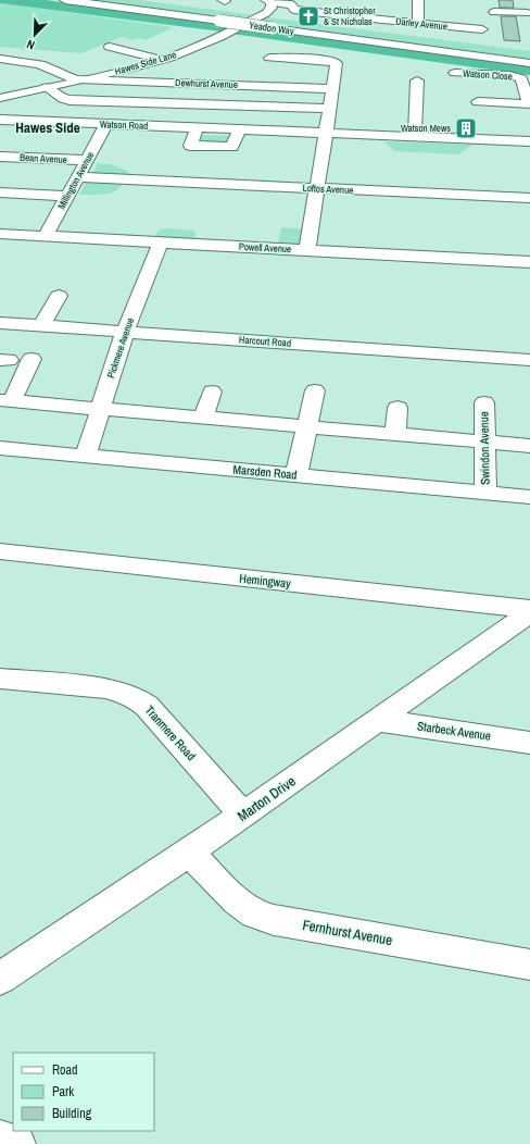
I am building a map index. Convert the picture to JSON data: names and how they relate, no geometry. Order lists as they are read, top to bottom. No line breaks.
{"streets":{"street":["Darley Avenue","Yeadon Way","Hawes Side Lane","Watson Close","Dewhurst Avenue","Watson Road","Bean Avenue","Millington Avenue","Loftos Avenue","Powell Avenue","Harcourt Road","Pickmere Avenue","Swindon Avenue","Marsden Road","Hemingway","Starbeck Avenue","Tranmere Road","Marton Drive","Fernhurst Avenue"]},"crossings":[["Hawes Side Lane","Dewhurst Avenue"],["Watson Road","Millington Avenue"],["Bean Avenue","Millington Avenue"],["Millington Avenue","Loftos Avenue"],["Millington Avenue","Powell Avenue"],["Powell Avenue","Pickmere Avenue"],["Harcourt Road","Pickmere Avenue"],["Pickmere Avenue","Marsden Road"],["Swindon Avenue","Marsden Road"],["Hemingway","Marton Drive"],["Starbeck Avenue","Marton Drive"],["Tranmere Road","Marton Drive"],["Marton Drive","Fernhurst Avenue"]],"districts":["Hawes Side"],"places":{"church":["St Christopher & St Nicholas"],"building":["Watson Mews"]},"legend":["Road","Park","Building"],"north":"bottom left"}
